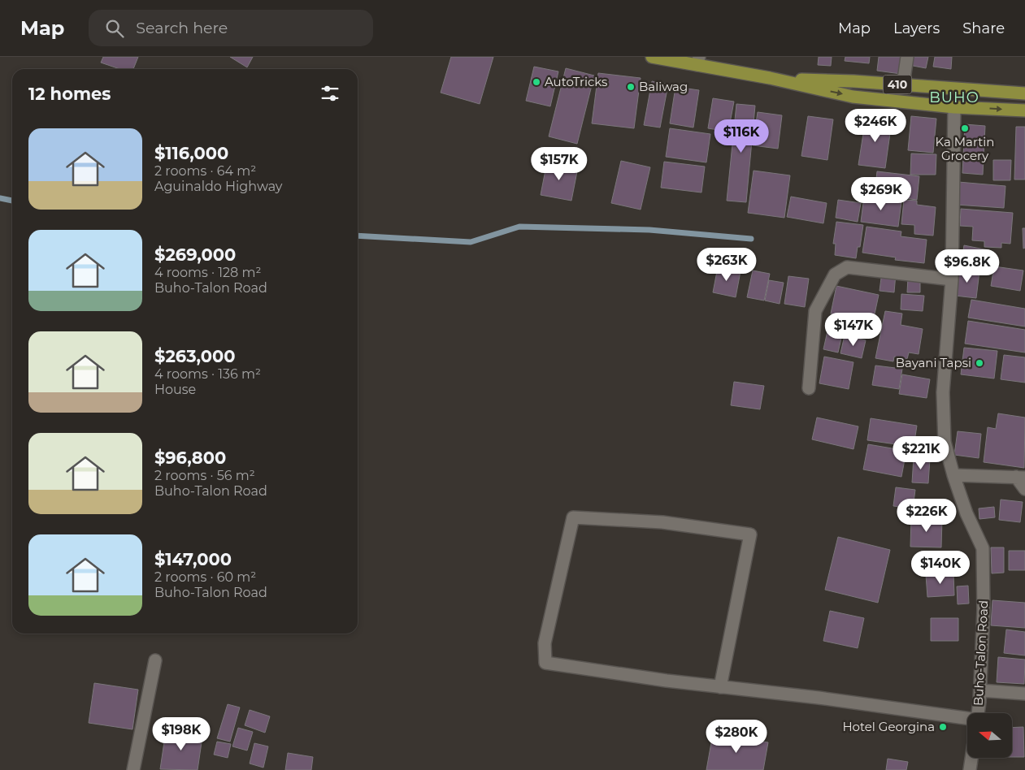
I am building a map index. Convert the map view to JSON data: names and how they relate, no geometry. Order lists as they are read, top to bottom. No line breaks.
{"streets":{"main road":["410"],"street":["Buho-Talon Road"]},"crossings":[["410","Buho-Talon Road"]],"districts":["BUHO"],"places":["AutoTricks","Baliwag","Ka Martin Grocery","Bayani Tapsi","Hotel Georgina"],"north":"left","page":{"header":"Map","search":"Search here","nav":["Map","Layers","Share"],"heading":"12 homes","price":["$246K","$116K","$157K","$269K","$263K","$96.8K","$147K","$221K","$226K","$140K","$198K","$280K"],"list":[{"name":"$116,000","note":"2 rooms · 64 m² · Aguinaldo Highway"},{"name":"$269,000","note":"4 rooms · 128 m² · Buho-Talon Road"},{"name":"$263,000","note":"4 rooms · 136 m² · House"},{"name":"$96,800","note":"2 rooms · 56 m² · Buho-Talon Road"},{"name":"$147,000","note":"2 rooms · 60 m² · Buho-Talon Road"}]}}
